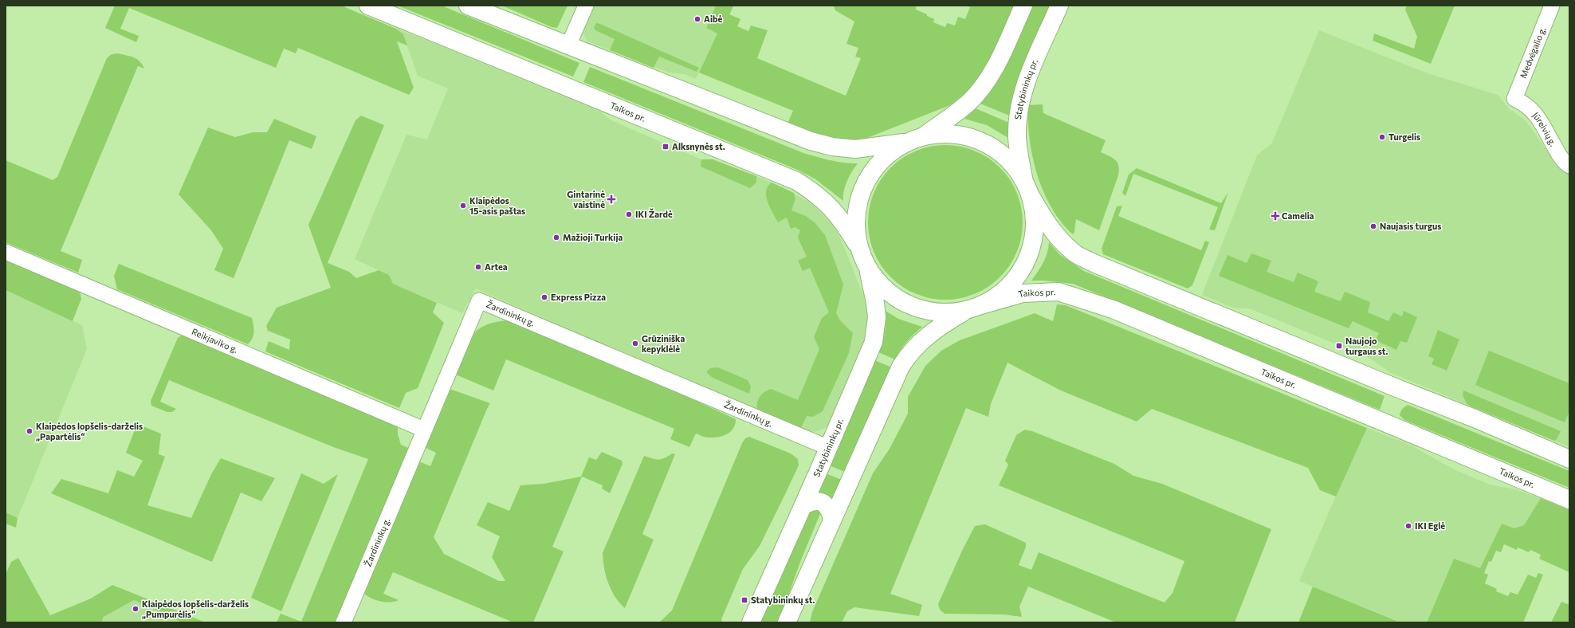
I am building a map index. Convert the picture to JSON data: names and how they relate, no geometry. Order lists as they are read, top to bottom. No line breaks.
{"streets":{"main road":["Statybininkų pr.","Taikos pr."],"street":["Medvėgalio g.","Jūreivių g.","Žardininkų g.","Reikjaviko g."]},"crossings":[["Medvėgalio g.","Jūreivių g."],["Statybininkų pr.","Taikos pr."],["Statybininkų pr.","Žardininkų g."],["Žardininkų g.","Reikjaviko g."]],"places":{"other":["Aibė","Turgelis","Klaipėdos 15-asis paštas","IKI Žardė","Naujasis turgus","Mažioji Turkija","Artea","Express Pizza","Grūziniška kepyklėlė","Klaipėdos lopšelis-darželis „Papartėlis“","IKI Eglė","Klaipėdos lopšelis-darželis „Pumpurėlis“"],"transit":["Alksnynės st.","Naujojo turgaus st.","Statybininkų st."],"health":["Gintarinė vaistinė","Camelia"]}}
